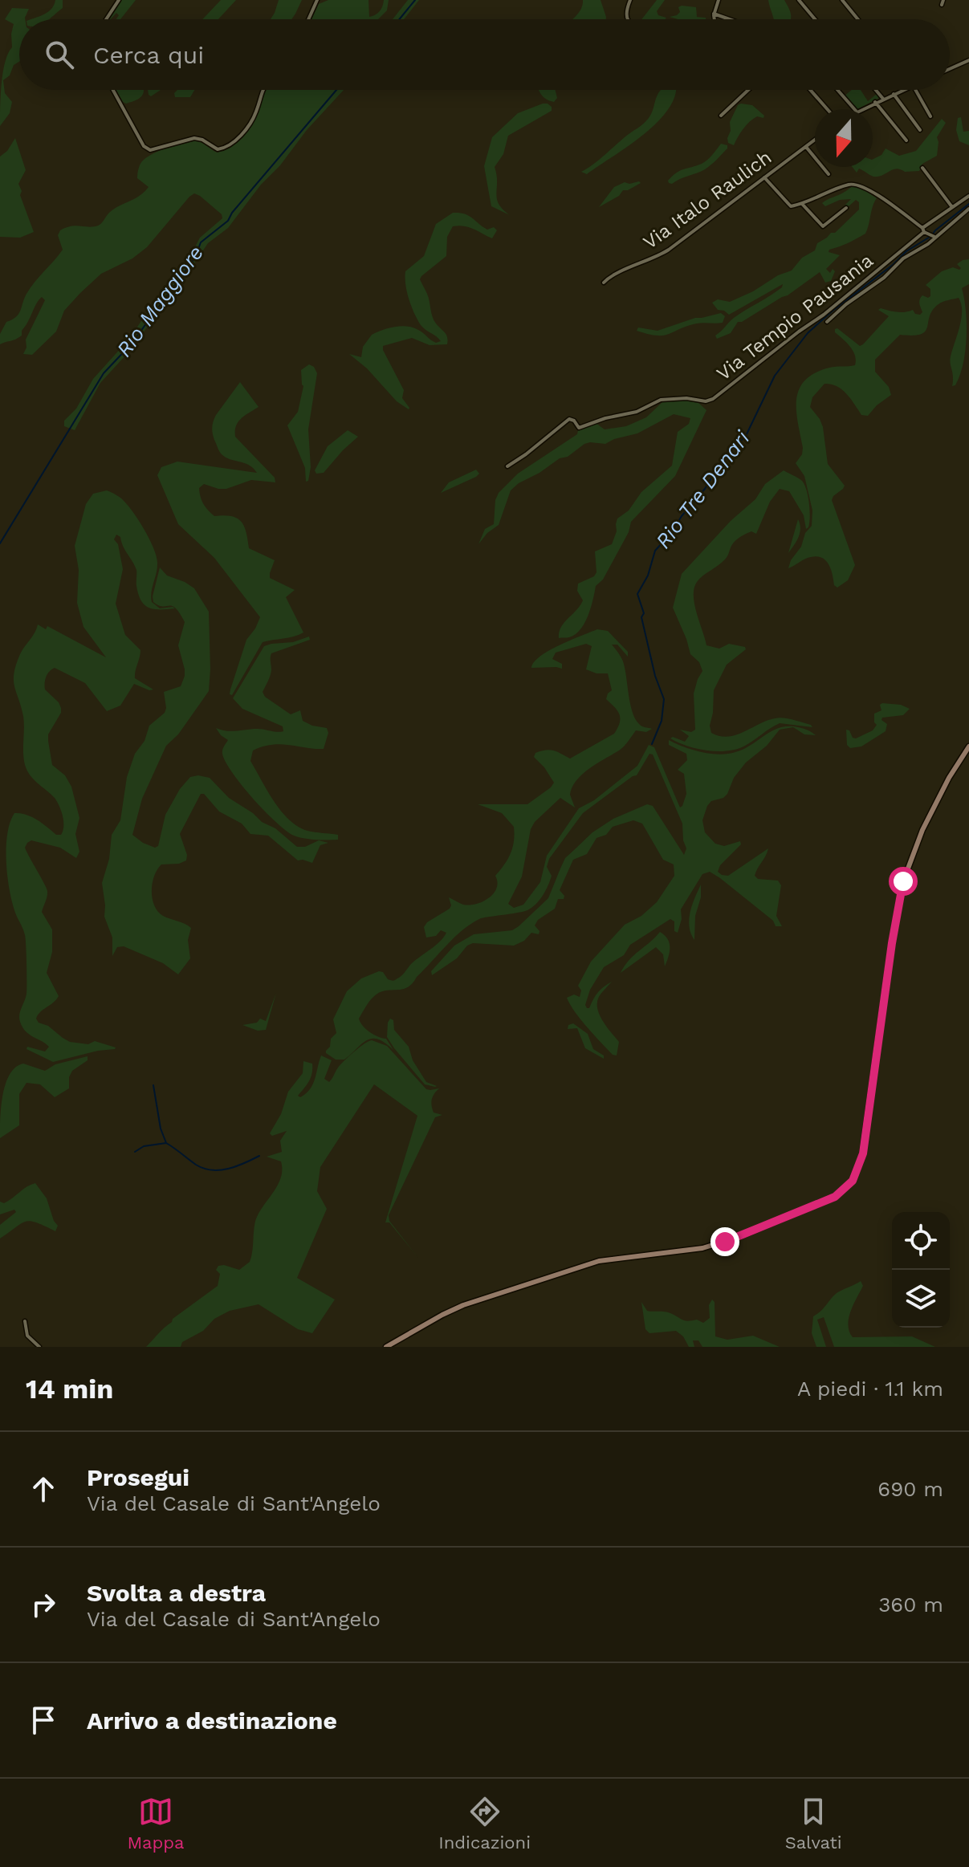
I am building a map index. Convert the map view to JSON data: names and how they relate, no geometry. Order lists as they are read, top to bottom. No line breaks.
{"streets":{"street":["Via Italo Raulich","Via Tempio Pausania"]},"water":["Rio Maggiore","Rio Tre Denari"],"north":"bottom","page":{"search":"Cerca qui","heading":["14 min","A piedi · 1.1 km"],"list":[["Prosegui","Via del Casale di Sant'Angelo","690 m"],["Svolta a destra","Via del Casale di Sant'Angelo","360 m"],"Arrivo a destinazione"],"nav":["Mappa","Indicazioni","Salvati"]}}
